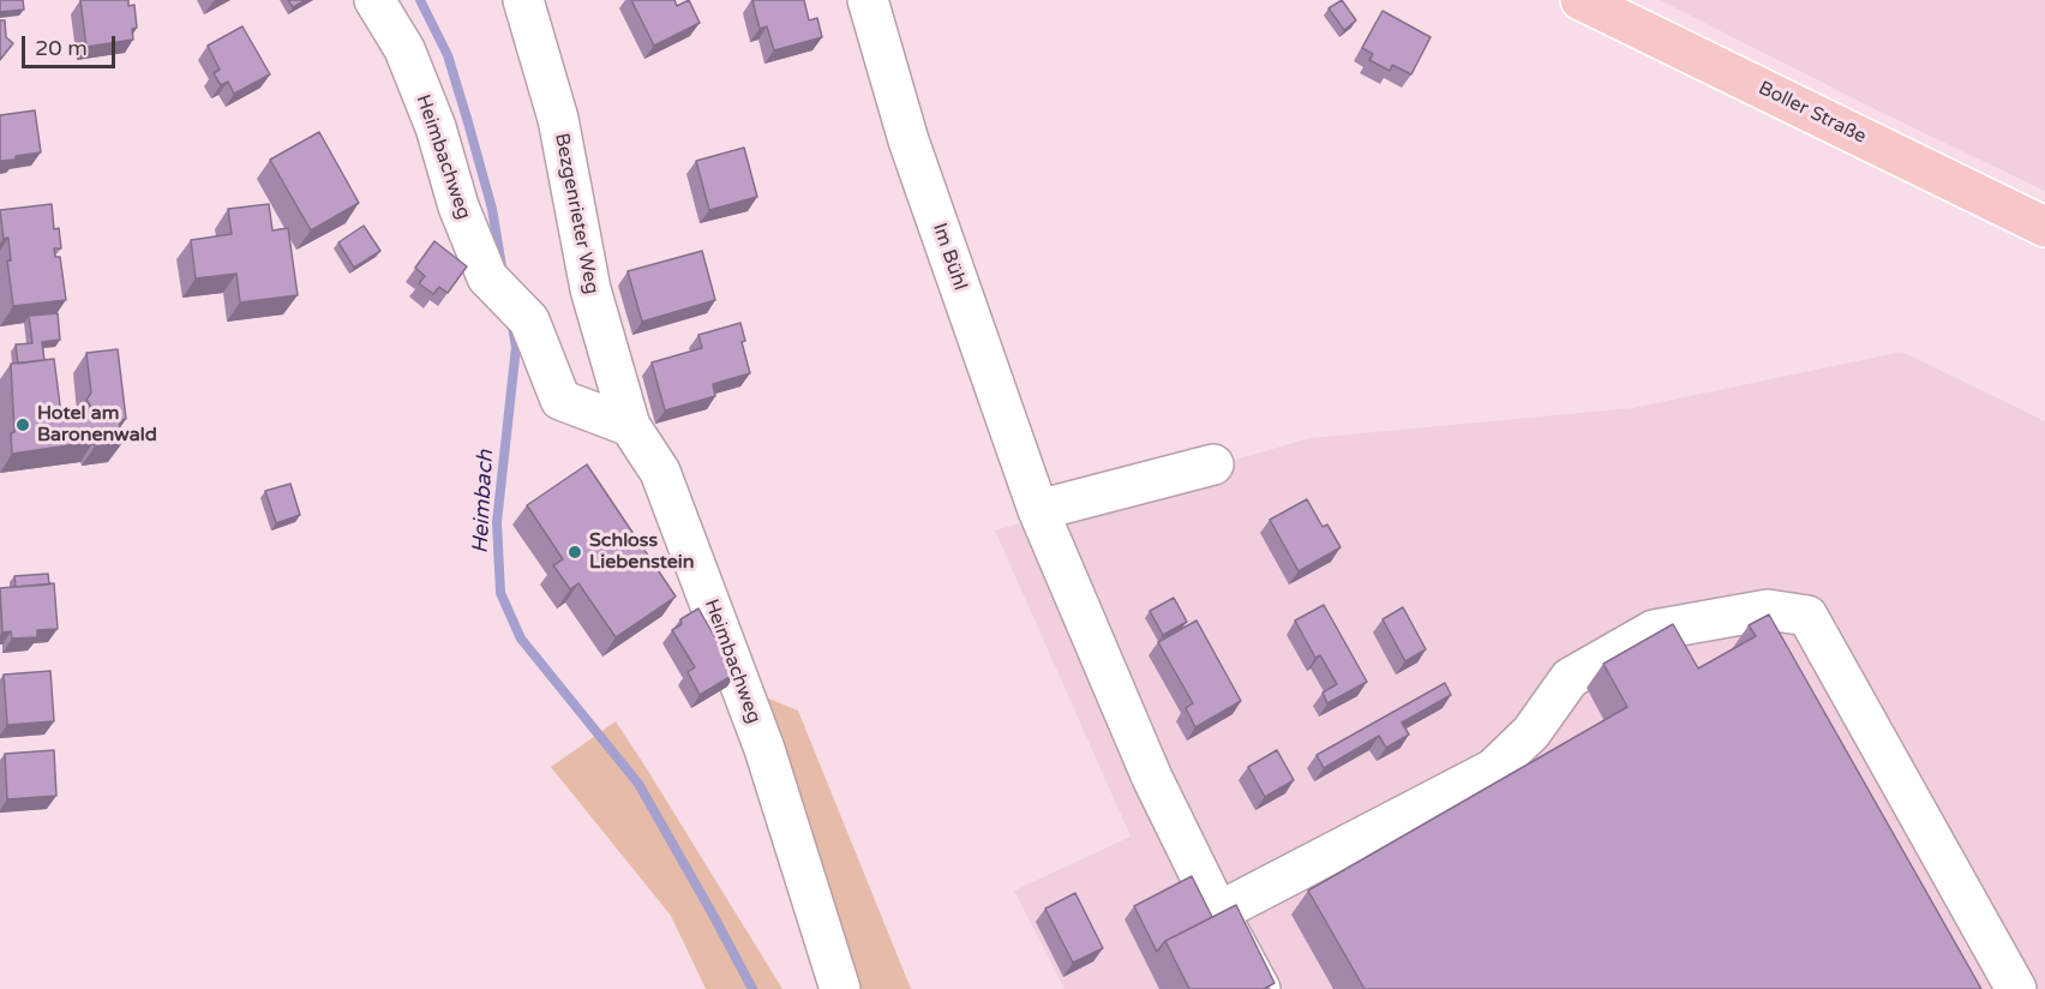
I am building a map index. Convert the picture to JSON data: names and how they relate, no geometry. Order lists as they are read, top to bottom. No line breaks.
{"streets":{"main road":["Boller Straße"],"street":["Heimbachweg","Bezgenrieter Weg","Im Bühl"]},"crossings":[["Heimbachweg","Bezgenrieter Weg"]],"water":["Heimbach"],"places":["Hotel am Baronenwald","Schloss Liebenstein"],"scale_bar":"20 m"}
